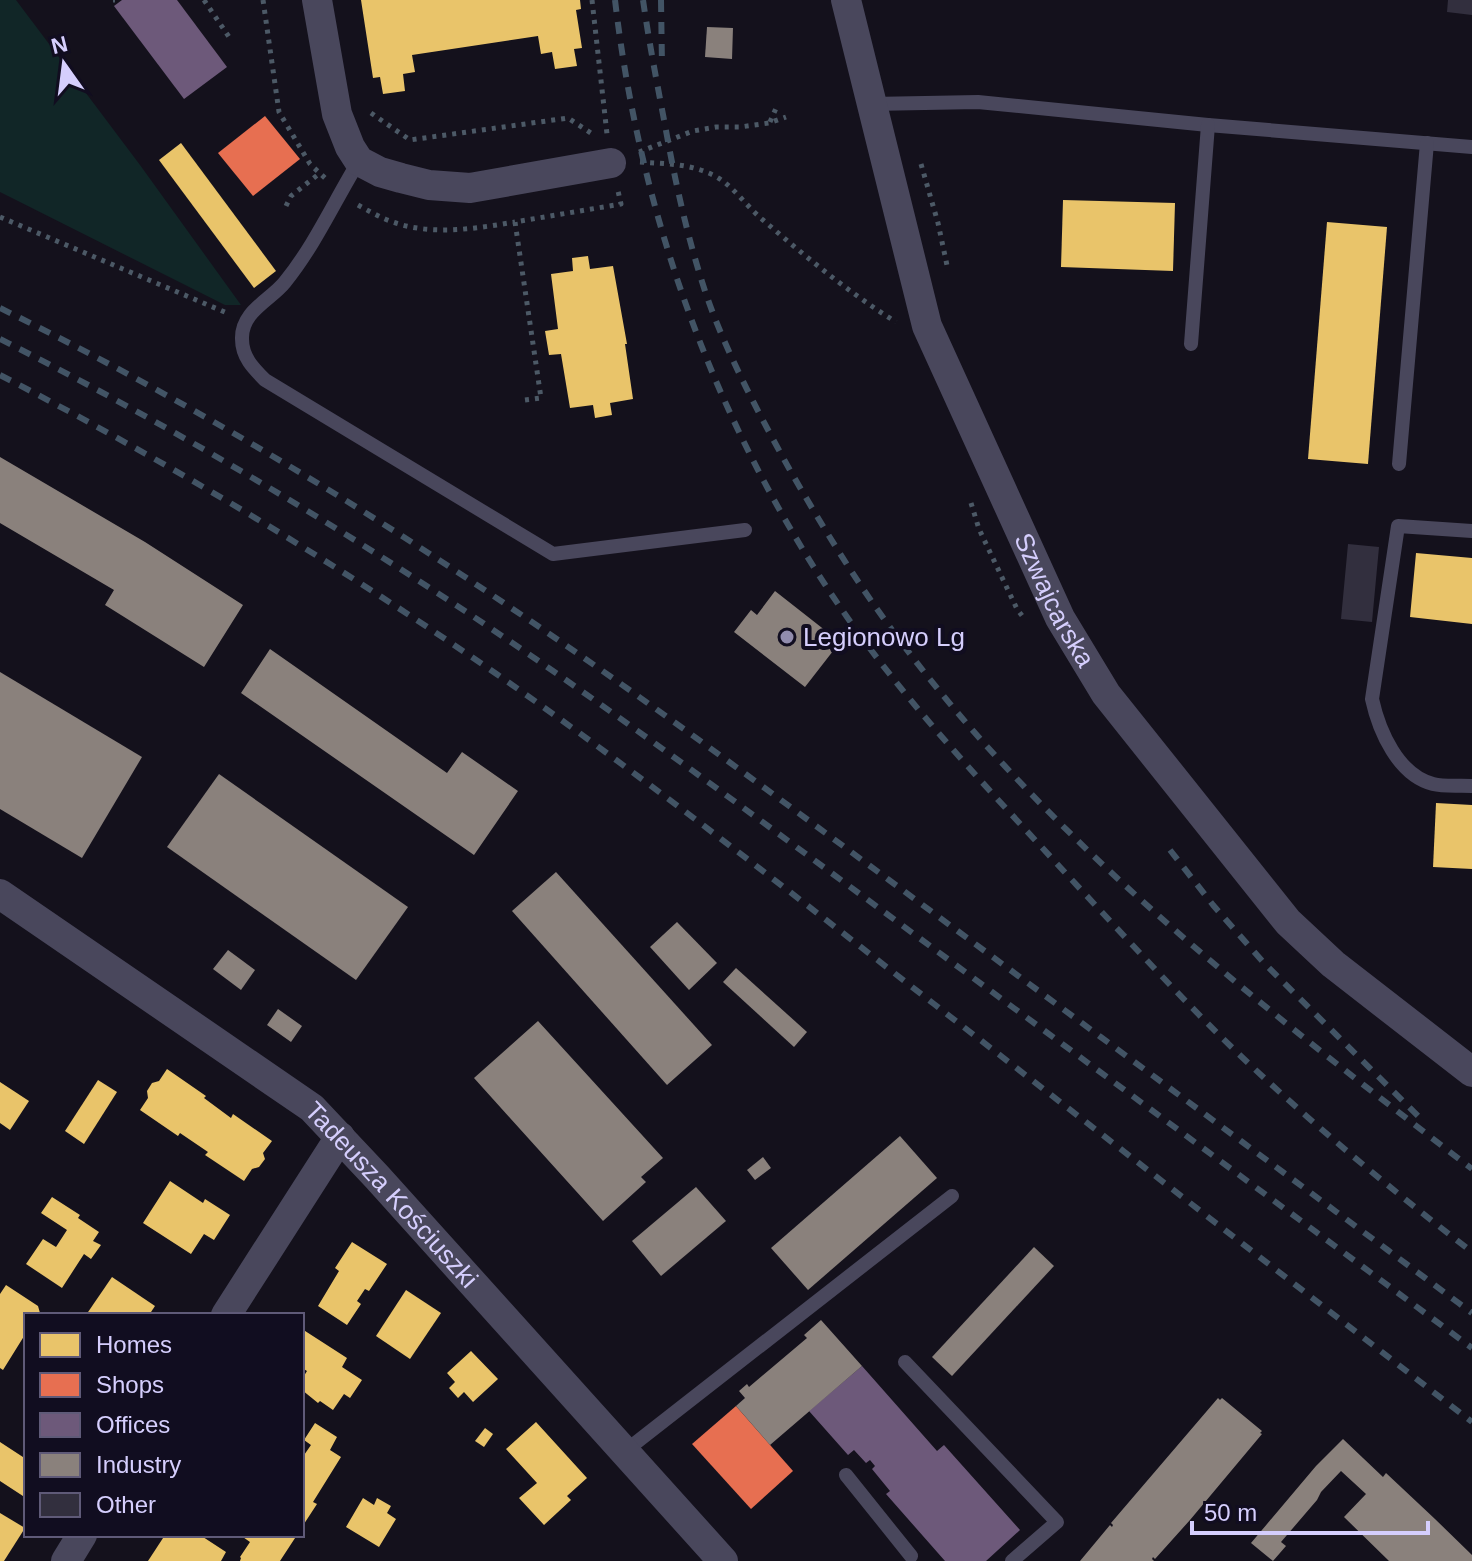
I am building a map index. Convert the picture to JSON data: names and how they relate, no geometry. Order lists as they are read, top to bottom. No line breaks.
{"streets":{"street":["Szwajcarska","Tadeusza Kościuszki"]},"places":["Legionowo Lg"],"legend":["Homes","Shops","Offices","Industry","Other"],"scale_bar":"50 m","north":"top"}
